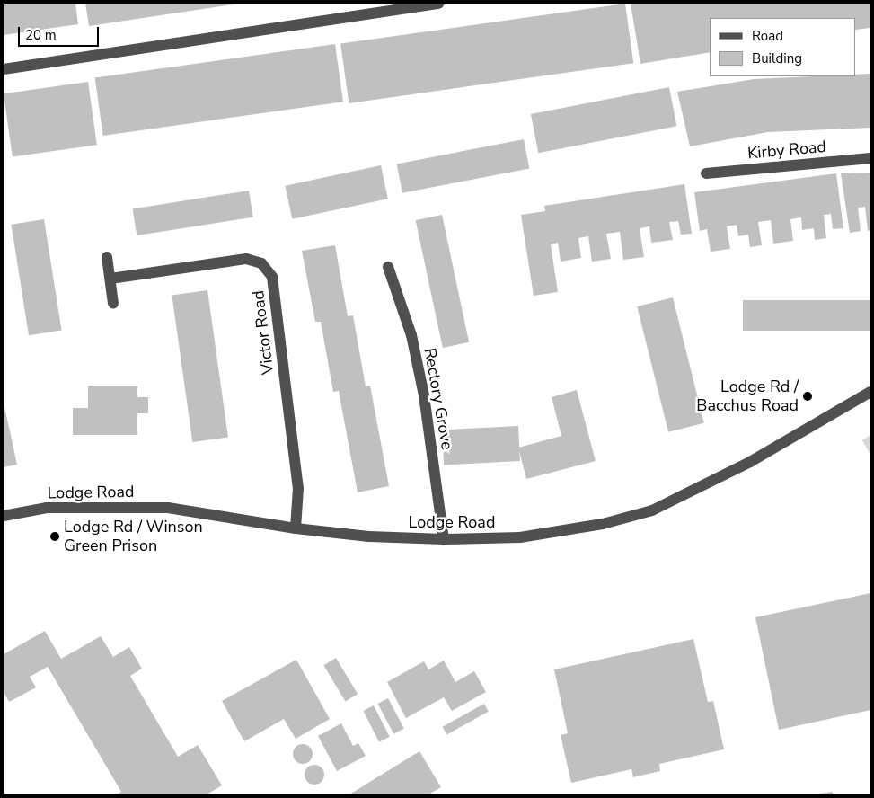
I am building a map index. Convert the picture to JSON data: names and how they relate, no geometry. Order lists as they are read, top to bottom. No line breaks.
{"streets":{"street":["Kirby Road","Victor Road","Rectory Grove","Lodge Road"]},"crossings":[["Victor Road","Lodge Road"],["Rectory Grove","Lodge Road"]],"places":["Lodge Rd / Bacchus Road","Lodge Rd / Winson Green Prison"],"legend":["Road","Building"],"scale_bar":"20 m"}
